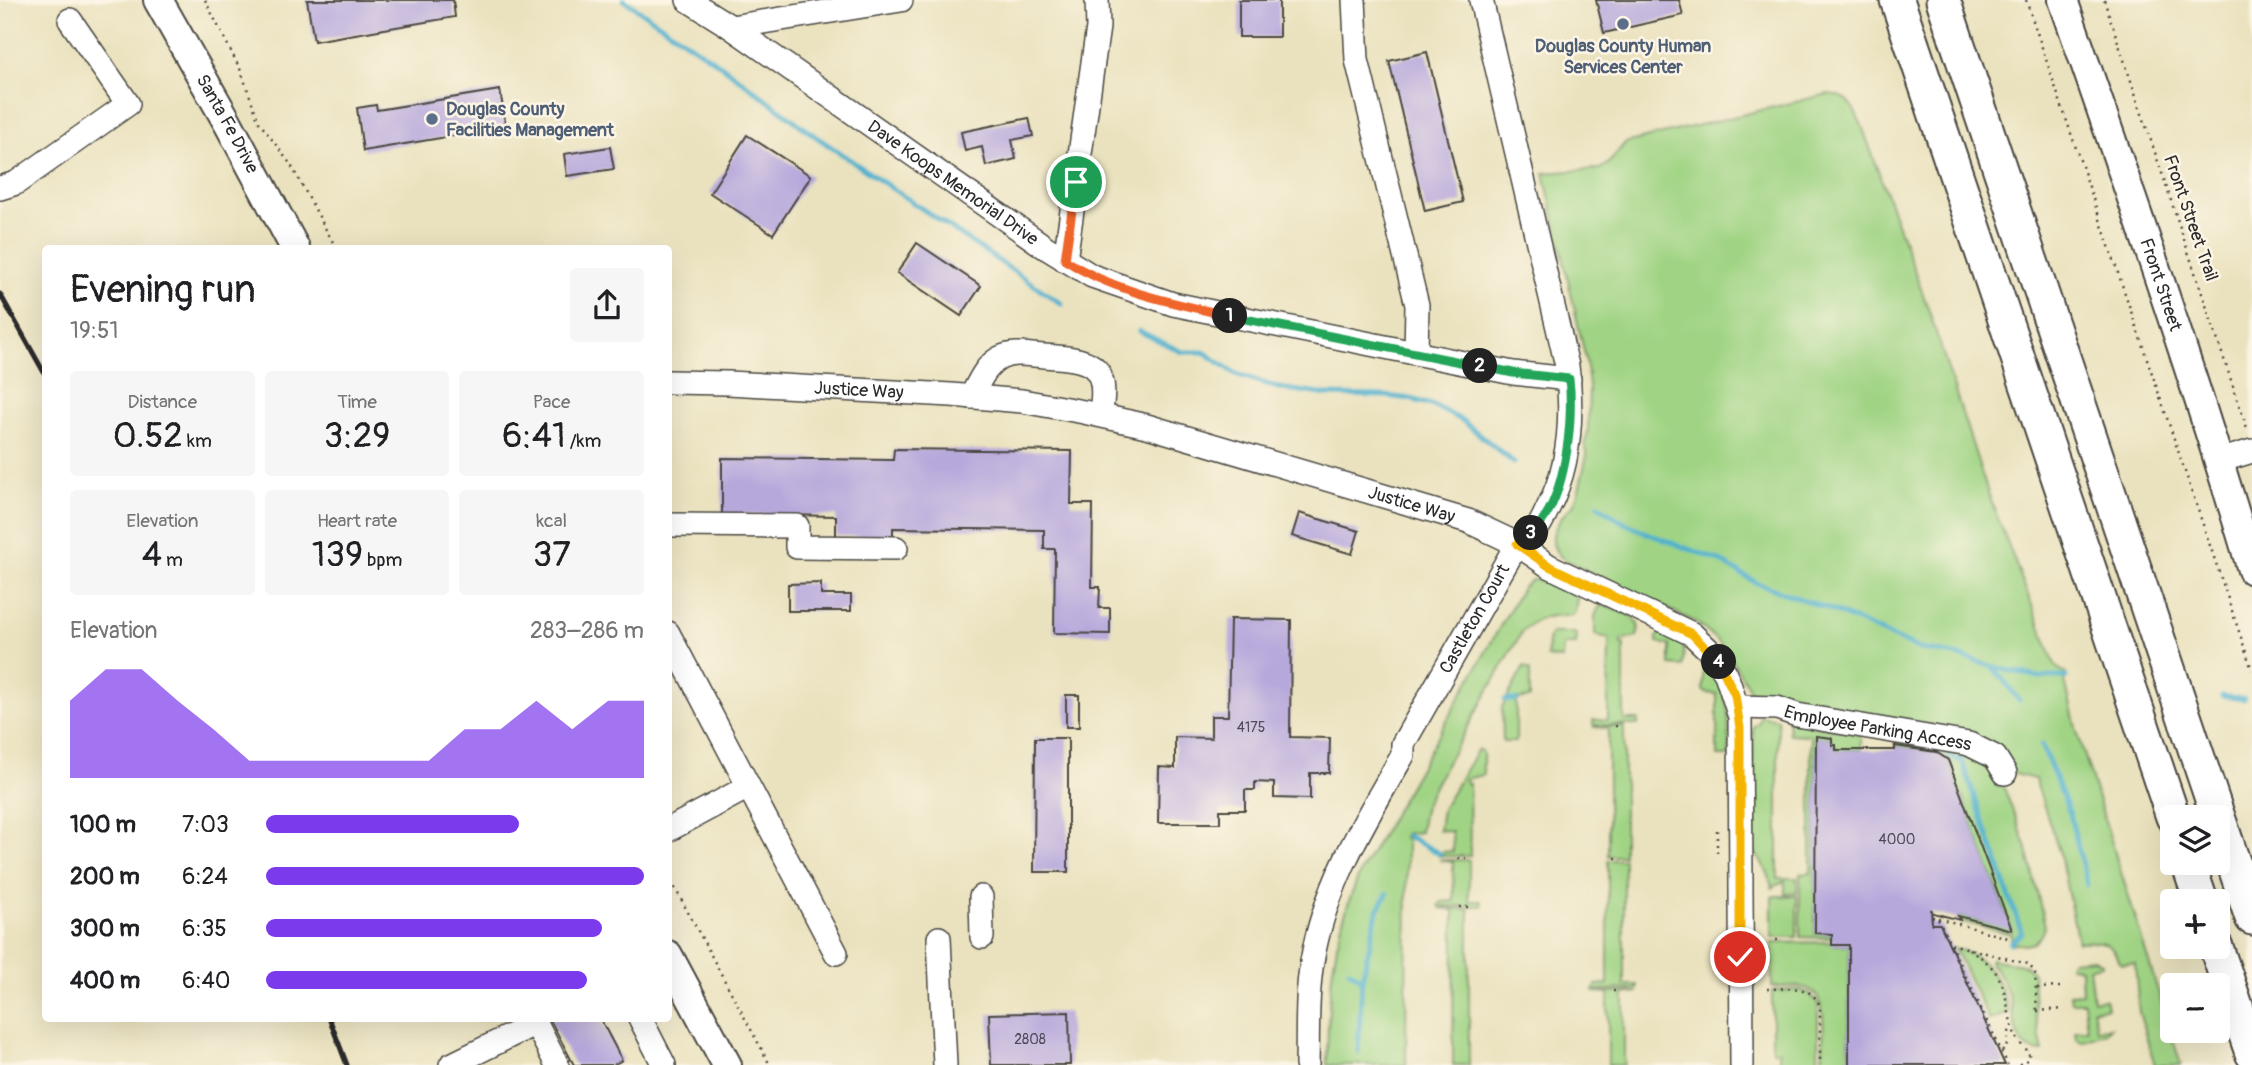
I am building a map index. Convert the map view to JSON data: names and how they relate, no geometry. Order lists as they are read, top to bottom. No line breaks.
{"streets":{"main road":["Santa Fe Drive","Front Street"],"street":["Dave Koops Memorial Drive","Justice Way","Castleton Court","Employee Parking Access"],"path":["Front Street Trail"]},"crossings":[["Dave Koops Memorial Drive","Castleton Court"],["Justice Way","Castleton Court"],["Justice Way","Employee Parking Access"]],"places":["Douglas County Human Services Center","Douglas County Facilities Management"],"house_numbers":["4175","4000","2808"],"page":{"heading":["Evening run","19:51"],"pins":["1","2","3","4"],"stats":[["Distance","0.52 km"],["Time","3:29"],["Pace","6:41 /km"],["Elevation","4 m"],["Heart rate","139 bpm"],["kcal","37"]],"chart":["Elevation","283–286 m"],"list":[{"name":"100 m","note":"7:03"},{"name":"200 m","note":"6:24"},{"name":"300 m","note":"6:35"},{"name":"400 m","note":"6:40"}],"map_buttons":["+","−"]}}
